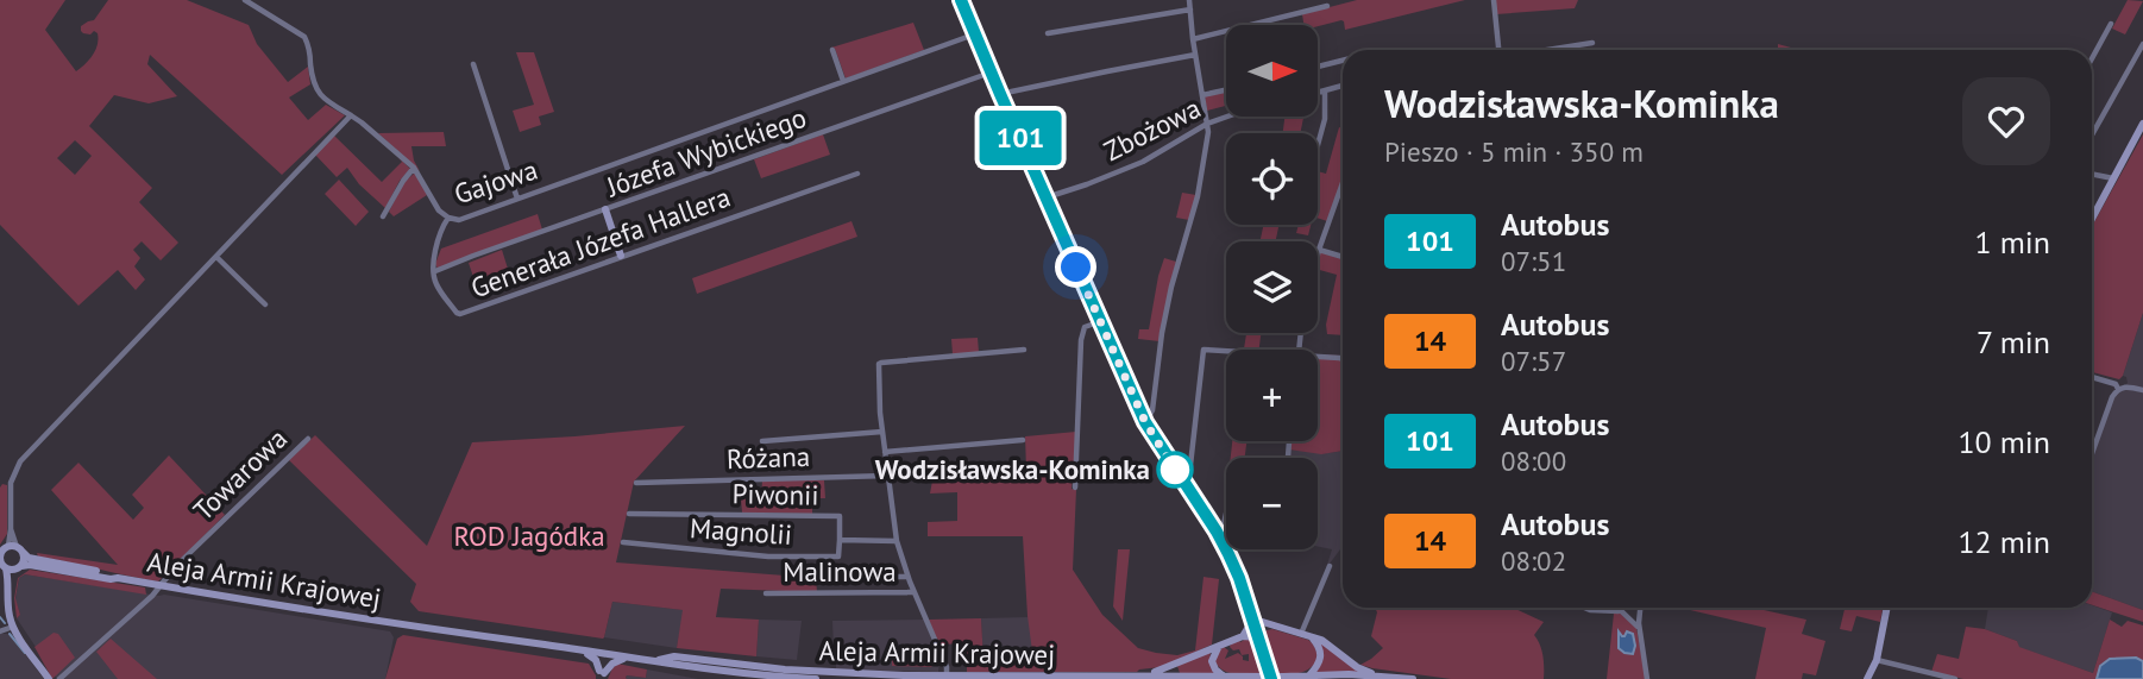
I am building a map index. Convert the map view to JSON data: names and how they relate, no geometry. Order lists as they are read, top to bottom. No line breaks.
{"streets":{"street":["Zbożowa","Józefa Wybickiego","Gajowa","Generała Józefa Hallera","Różana","Towarowa","Piwonii","Magnolii","Malinowa","Aleja Armii Krajowej"]},"crossings":[["Józefa Wybickiego","Generała Józefa Hallera"],["Gajowa","Generała Józefa Hallera"],["Różana","Malinowa"],["Towarowa","Aleja Armii Krajowej"],["Piwonii","Magnolii"],["Piwonii","Malinowa"],["Malinowa","Aleja Armii Krajowej"]],"parks":["ROD Jagódka"],"places":["Wodzisławska-Kominka"],"lines":["bus line 101"],"north":"right","page":{"on_map":"101","map_buttons":["+","−"],"heading":["Wodzisławska-Kominka","Pieszo · 5 min · 350 m"],"list":[{"mark":"101","name":"Autobus","note":"07:51","value":"1 min"},{"mark":"14","name":"Autobus","note":"07:57","value":"7 min"},{"mark":"101","name":"Autobus","note":"08:00","value":"10 min"},{"mark":"14","name":"Autobus","note":"08:02","value":"12 min"}]}}
